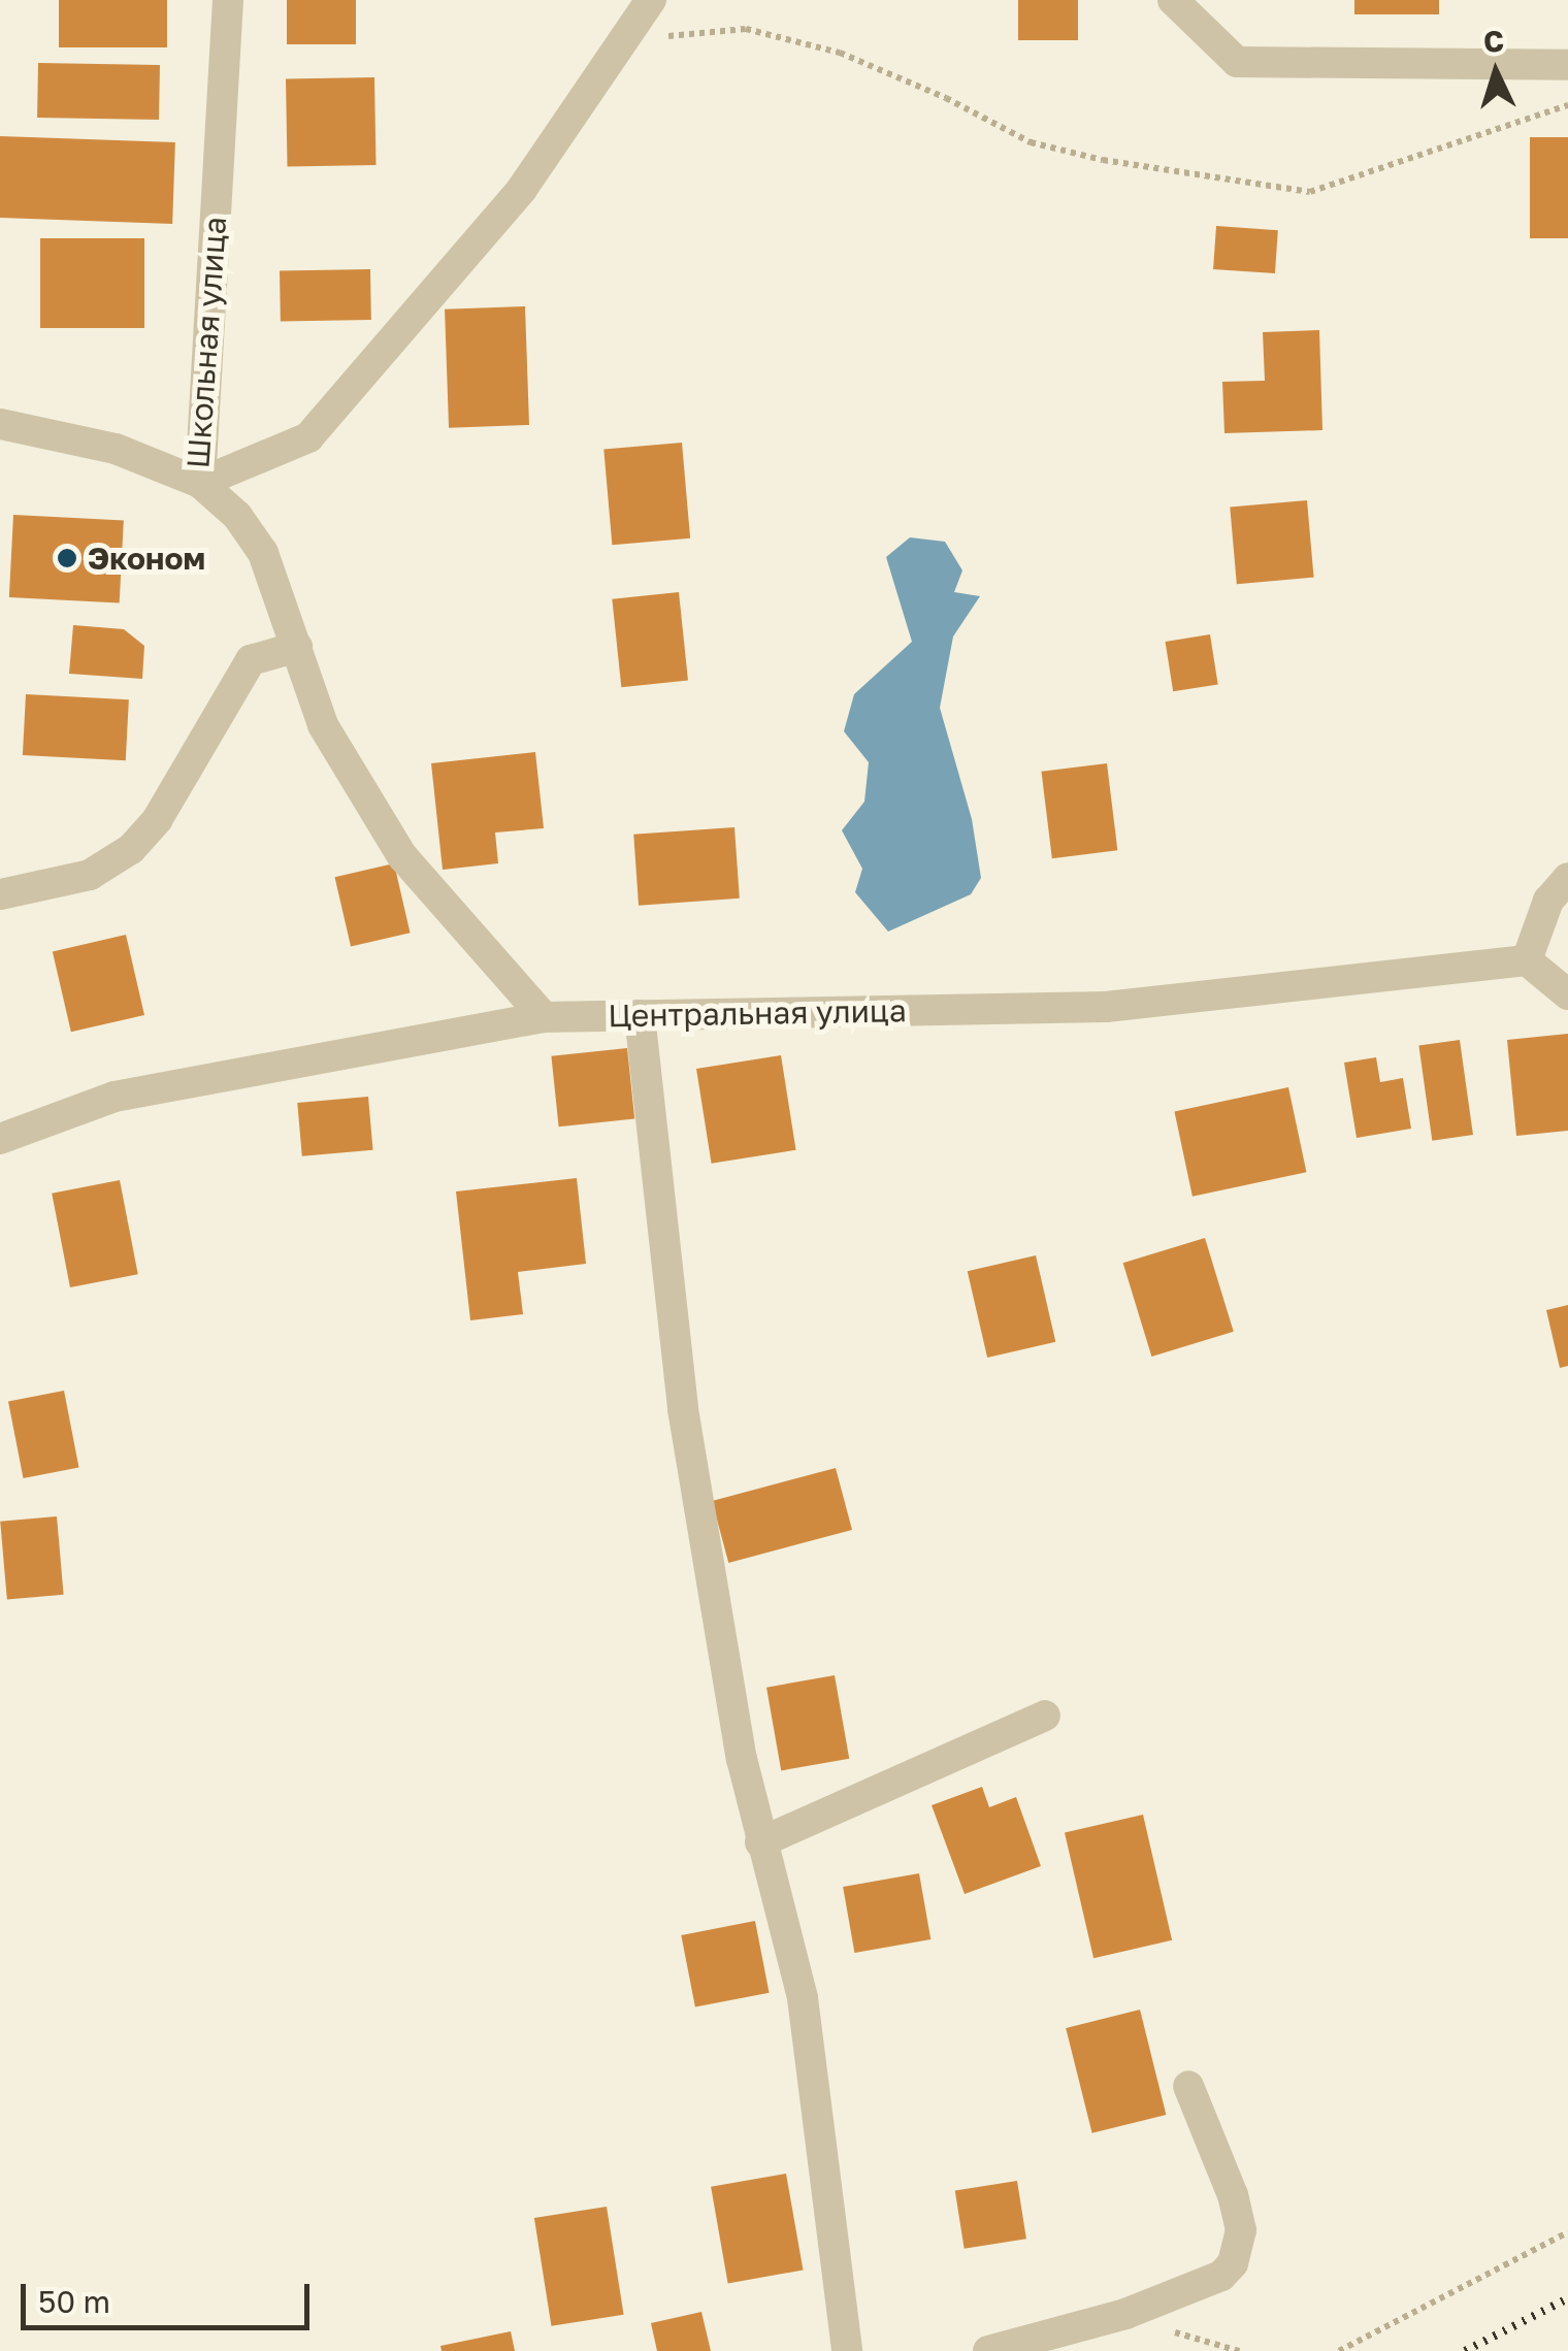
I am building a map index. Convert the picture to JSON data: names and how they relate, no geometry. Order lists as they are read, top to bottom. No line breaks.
{"streets":{"street":["Школьная улица","Центральная улица"]},"places":["Эконом"],"scale_bar":"50 m","north":"top"}
